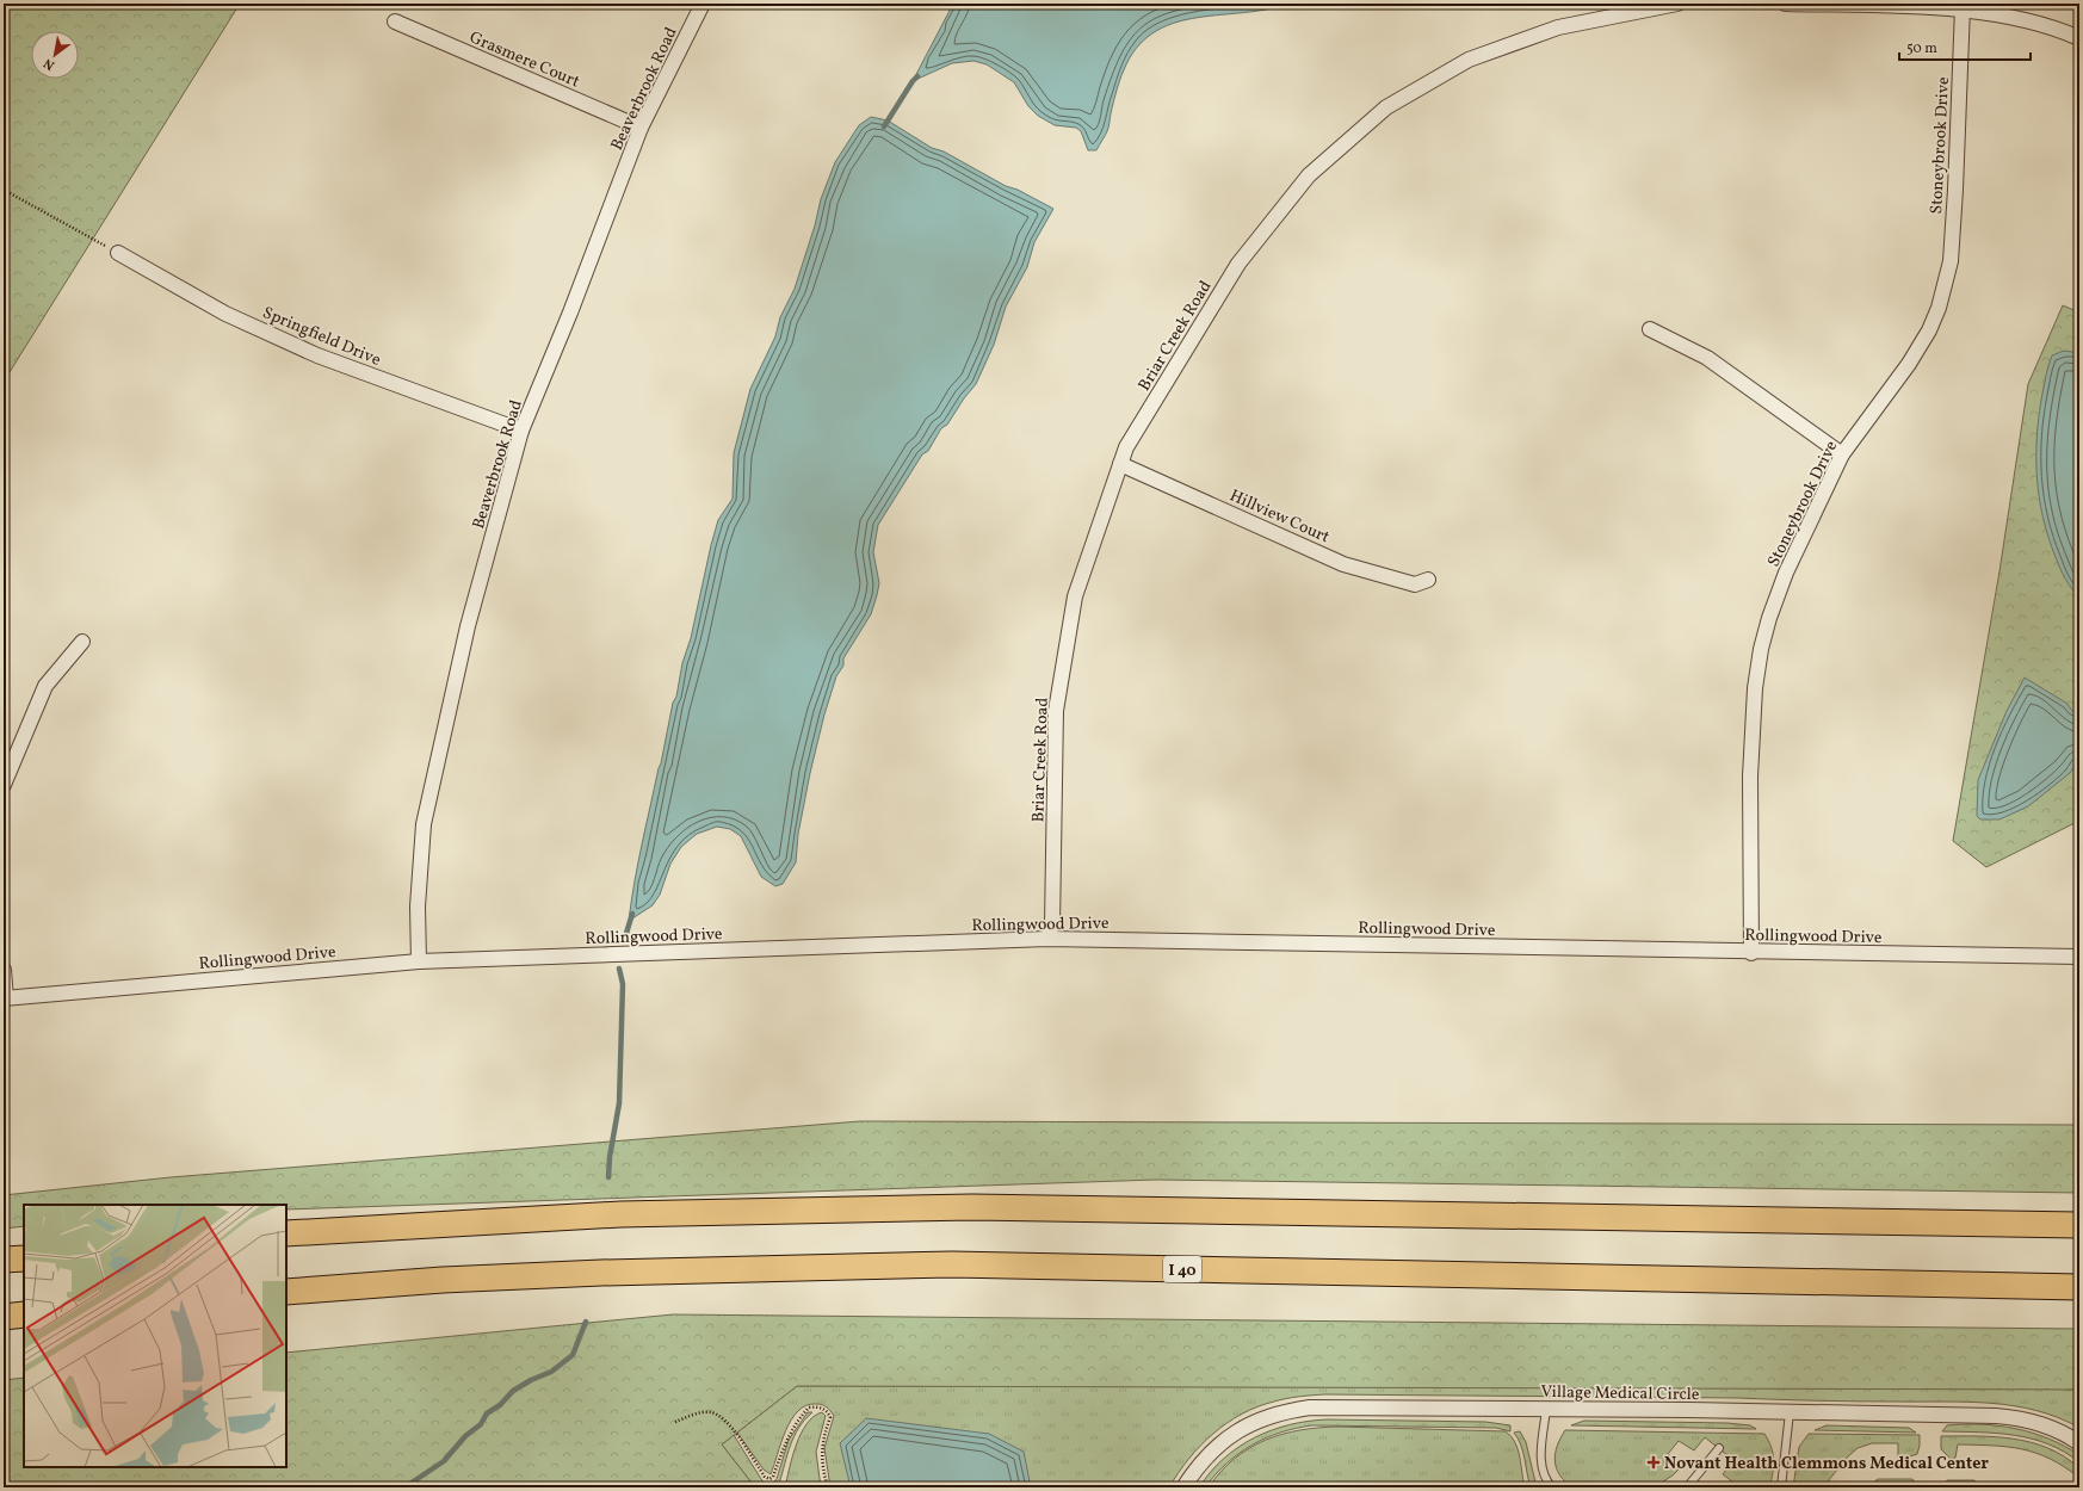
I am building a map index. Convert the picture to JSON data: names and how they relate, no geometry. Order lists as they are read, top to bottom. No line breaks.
{"streets":{"highway":["I 40"],"street":["Grasmere Court","Beaverbrook Road","Stoneybrook Drive","Springfield Drive","Briar Creek Road","Hillview Court","Rollingwood Drive","Village Medical Circle"]},"crossings":[["Grasmere Court","Beaverbrook Road"],["Beaverbrook Road","Springfield Drive"],["Beaverbrook Road","Rollingwood Drive"],["Stoneybrook Drive","Rollingwood Drive"],["Briar Creek Road","Hillview Court"],["Briar Creek Road","Rollingwood Drive"]],"places":{"health":["Novant Health Clemmons Medical Center"]},"scale_bar":"50 m","north":"bottom left"}
